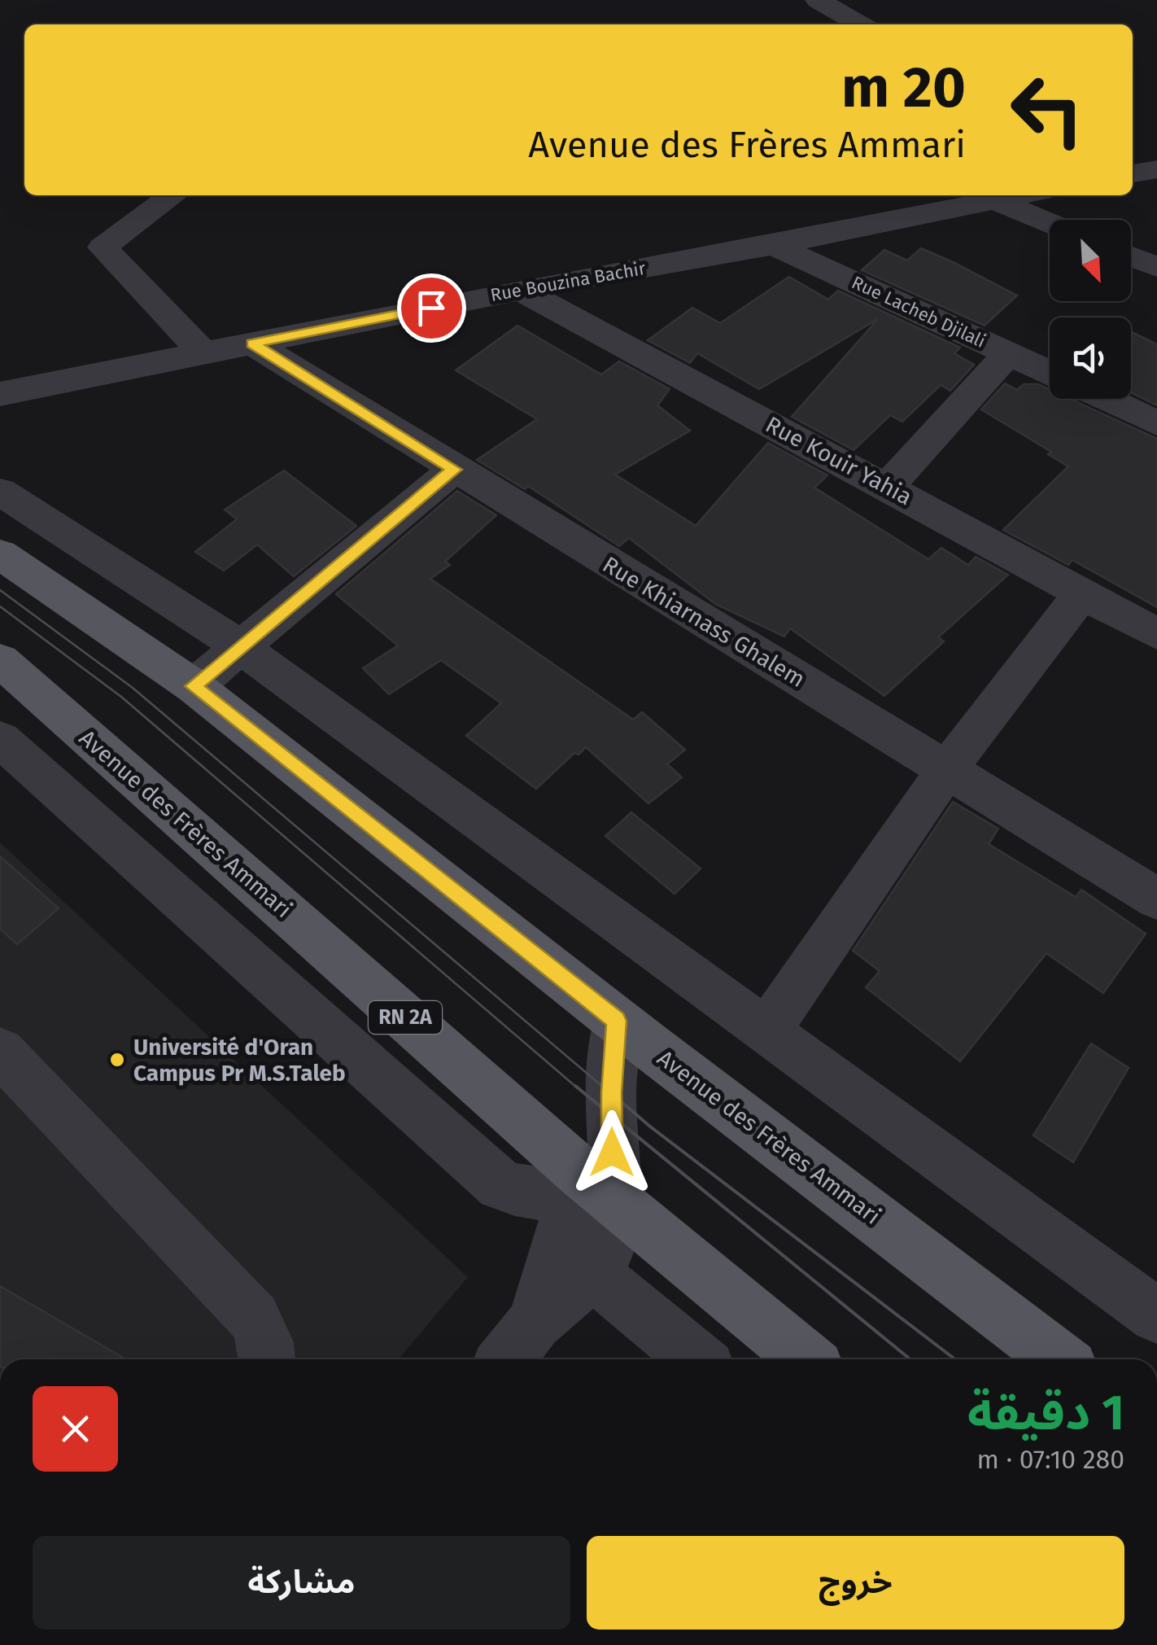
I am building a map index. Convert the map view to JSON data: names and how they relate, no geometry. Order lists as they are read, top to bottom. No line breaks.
{"streets":{"main road":["Avenue des Frères Ammari","RN 2A"],"street":["Rue Bouzina Bachir","Rue Lacheb Djilali","Rue Kouir Yahia","Rue Khiarnass Ghalem"]},"crossings":[["Rue Bouzina Bachir","Rue Lacheb Djilali"],["Rue Bouzina Bachir","Rue Kouir Yahia"],["Rue Bouzina Bachir","Rue Khiarnass Ghalem"]],"places":["Université d'Oran Campus Pr M.S.Taleb"],"north":"bottom right","page":{"turn":["20 m","Avenue des Frères Ammari"],"heading":["1 دقيقة","280 m · 07:10"],"buttons":["خروج","مشاركة"]}}
